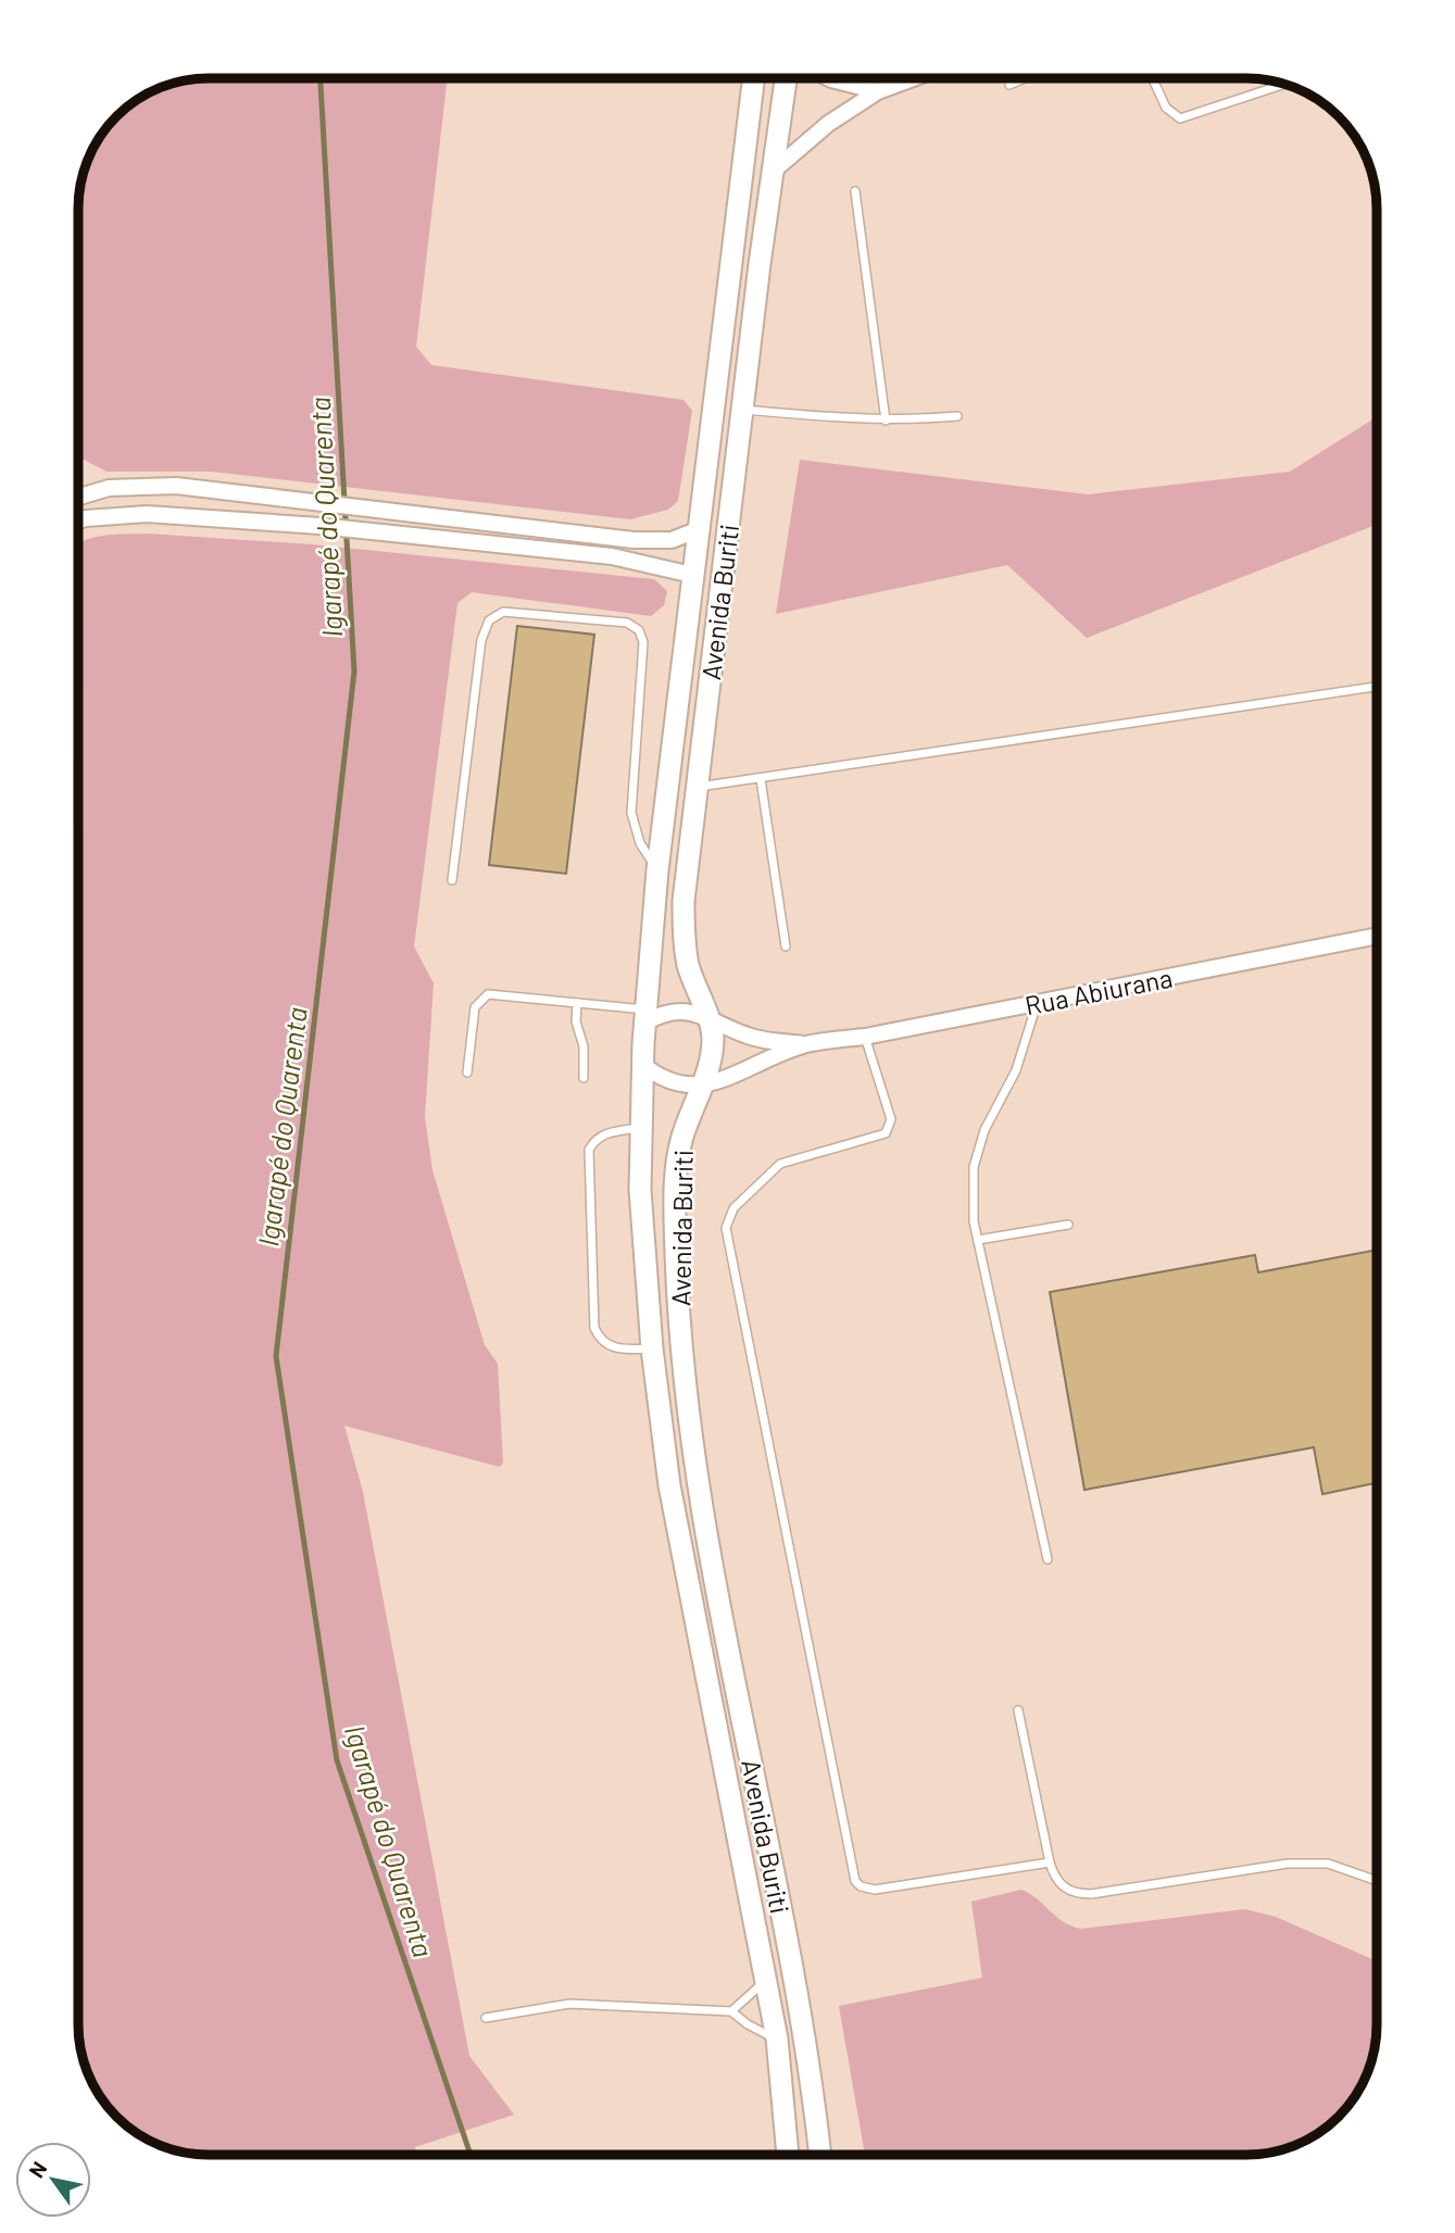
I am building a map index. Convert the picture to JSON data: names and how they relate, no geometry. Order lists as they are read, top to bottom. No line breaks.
{"streets":{"main road":["Avenida Buriti"],"street":["Rua Abiurana"]},"crossings":[["Avenida Buriti","Rua Abiurana"]],"water":["Igarapé do Quarenta"],"north":"top left"}
